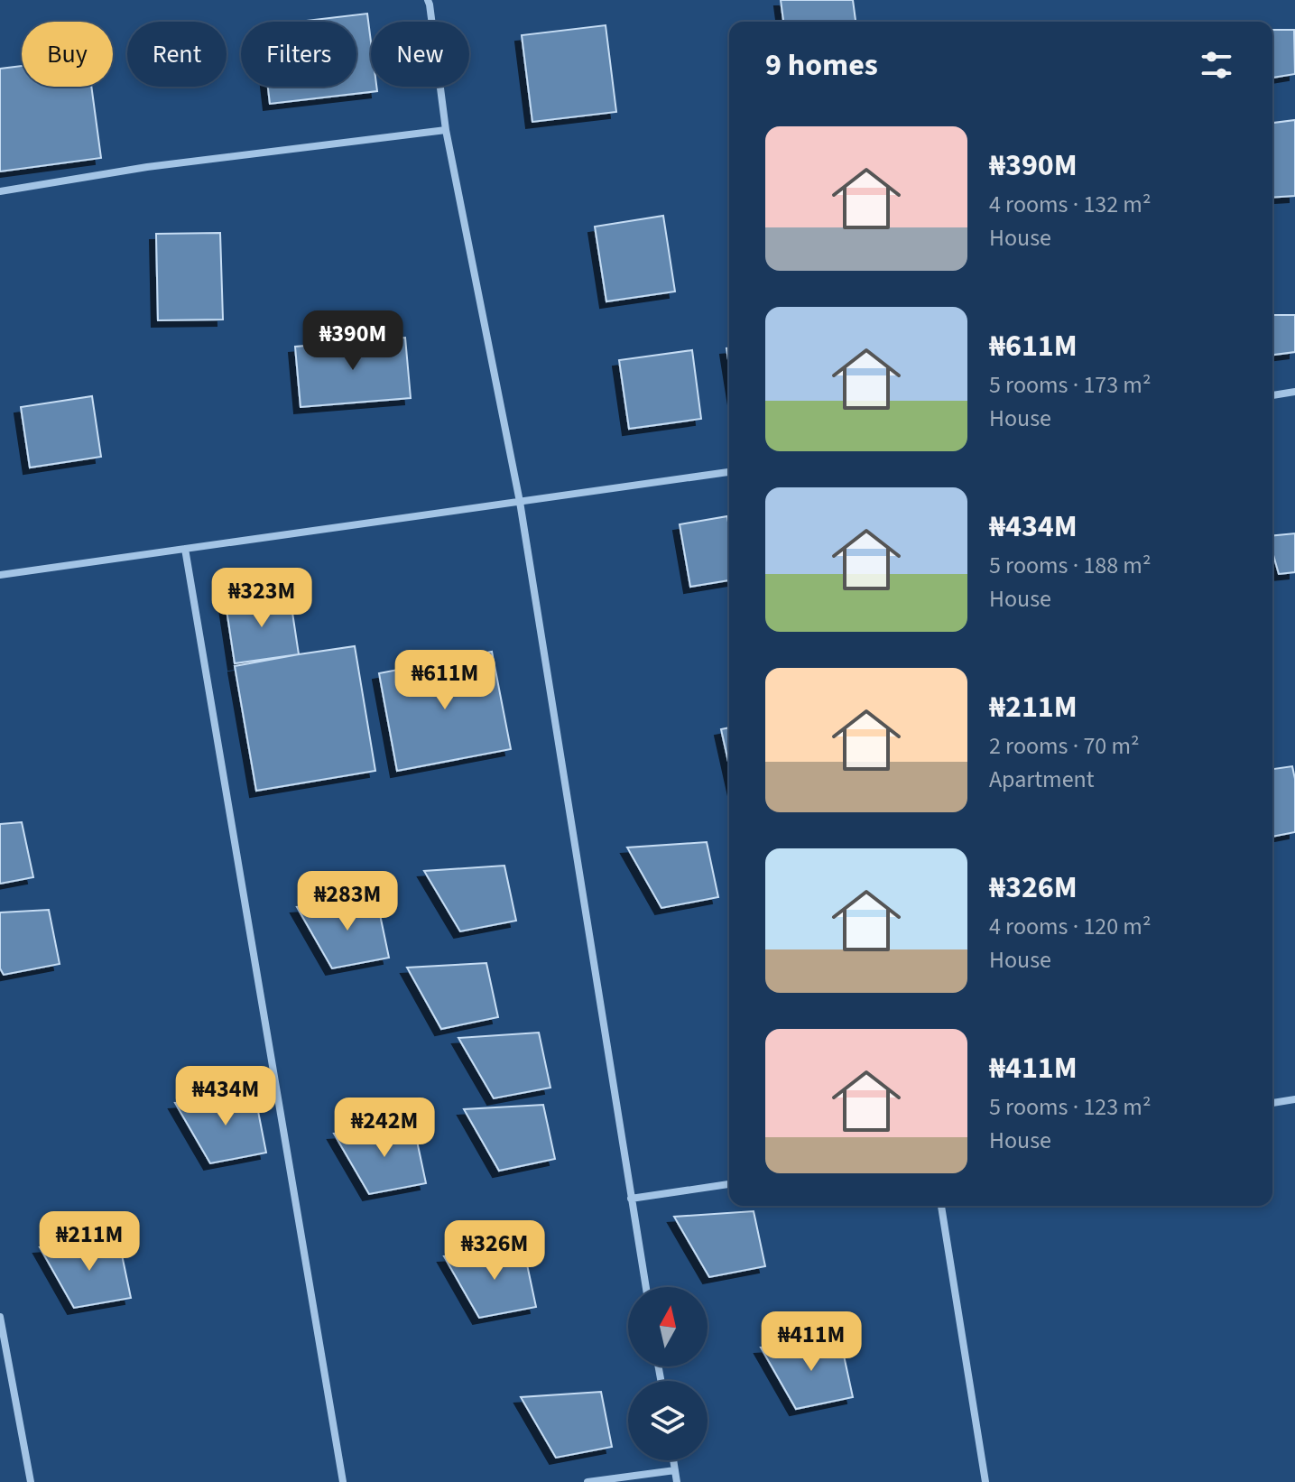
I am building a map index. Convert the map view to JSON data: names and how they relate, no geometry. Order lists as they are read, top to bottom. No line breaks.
{"north":"top","page":{"chip":["Buy","Rent","Filters","New"],"heading":"9 homes","list":[{"name":"₦390M","note":"4 rooms · 132 m² · House"},{"name":"₦611M","note":"5 rooms · 173 m² · House"},{"name":"₦434M","note":"5 rooms · 188 m² · House"},{"name":"₦211M","note":"2 rooms · 70 m² · Apartment"},{"name":"₦326M","note":"4 rooms · 120 m² · House"},{"name":"₦411M","note":"5 rooms · 123 m² · House"}],"price":["₦390M","₦323M","₦611M","₦283M","₦434M","₦242M","₦211M","₦326M","₦411M"]}}
